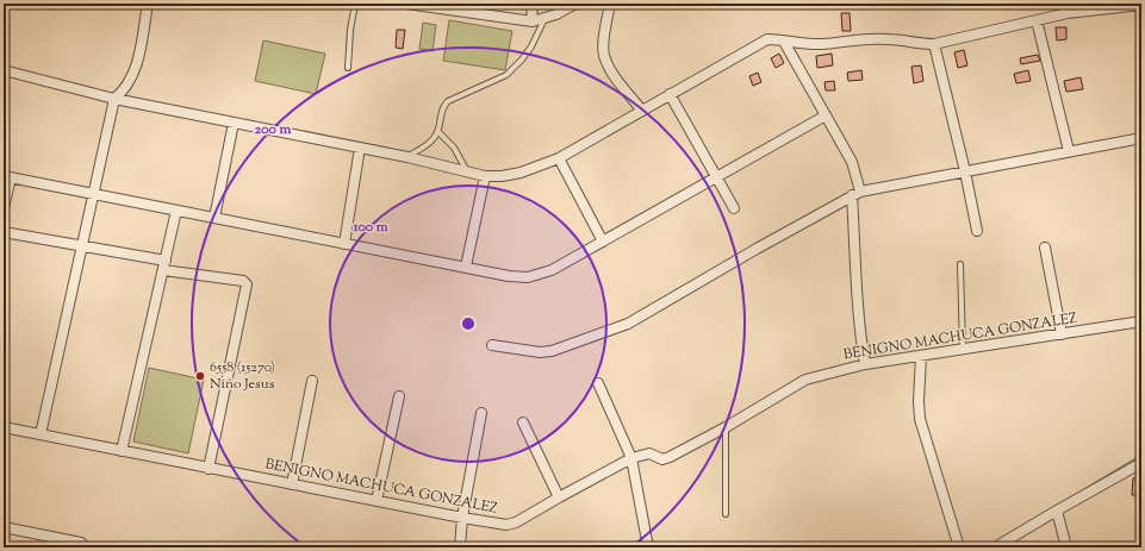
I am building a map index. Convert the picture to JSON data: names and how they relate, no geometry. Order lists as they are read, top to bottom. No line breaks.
{"streets":{"street":["BENIGNO MACHUCA GONZALEZ"]},"places":["6558 (15270) Niño Jesus"],"rings":["200 m","100 m"]}
